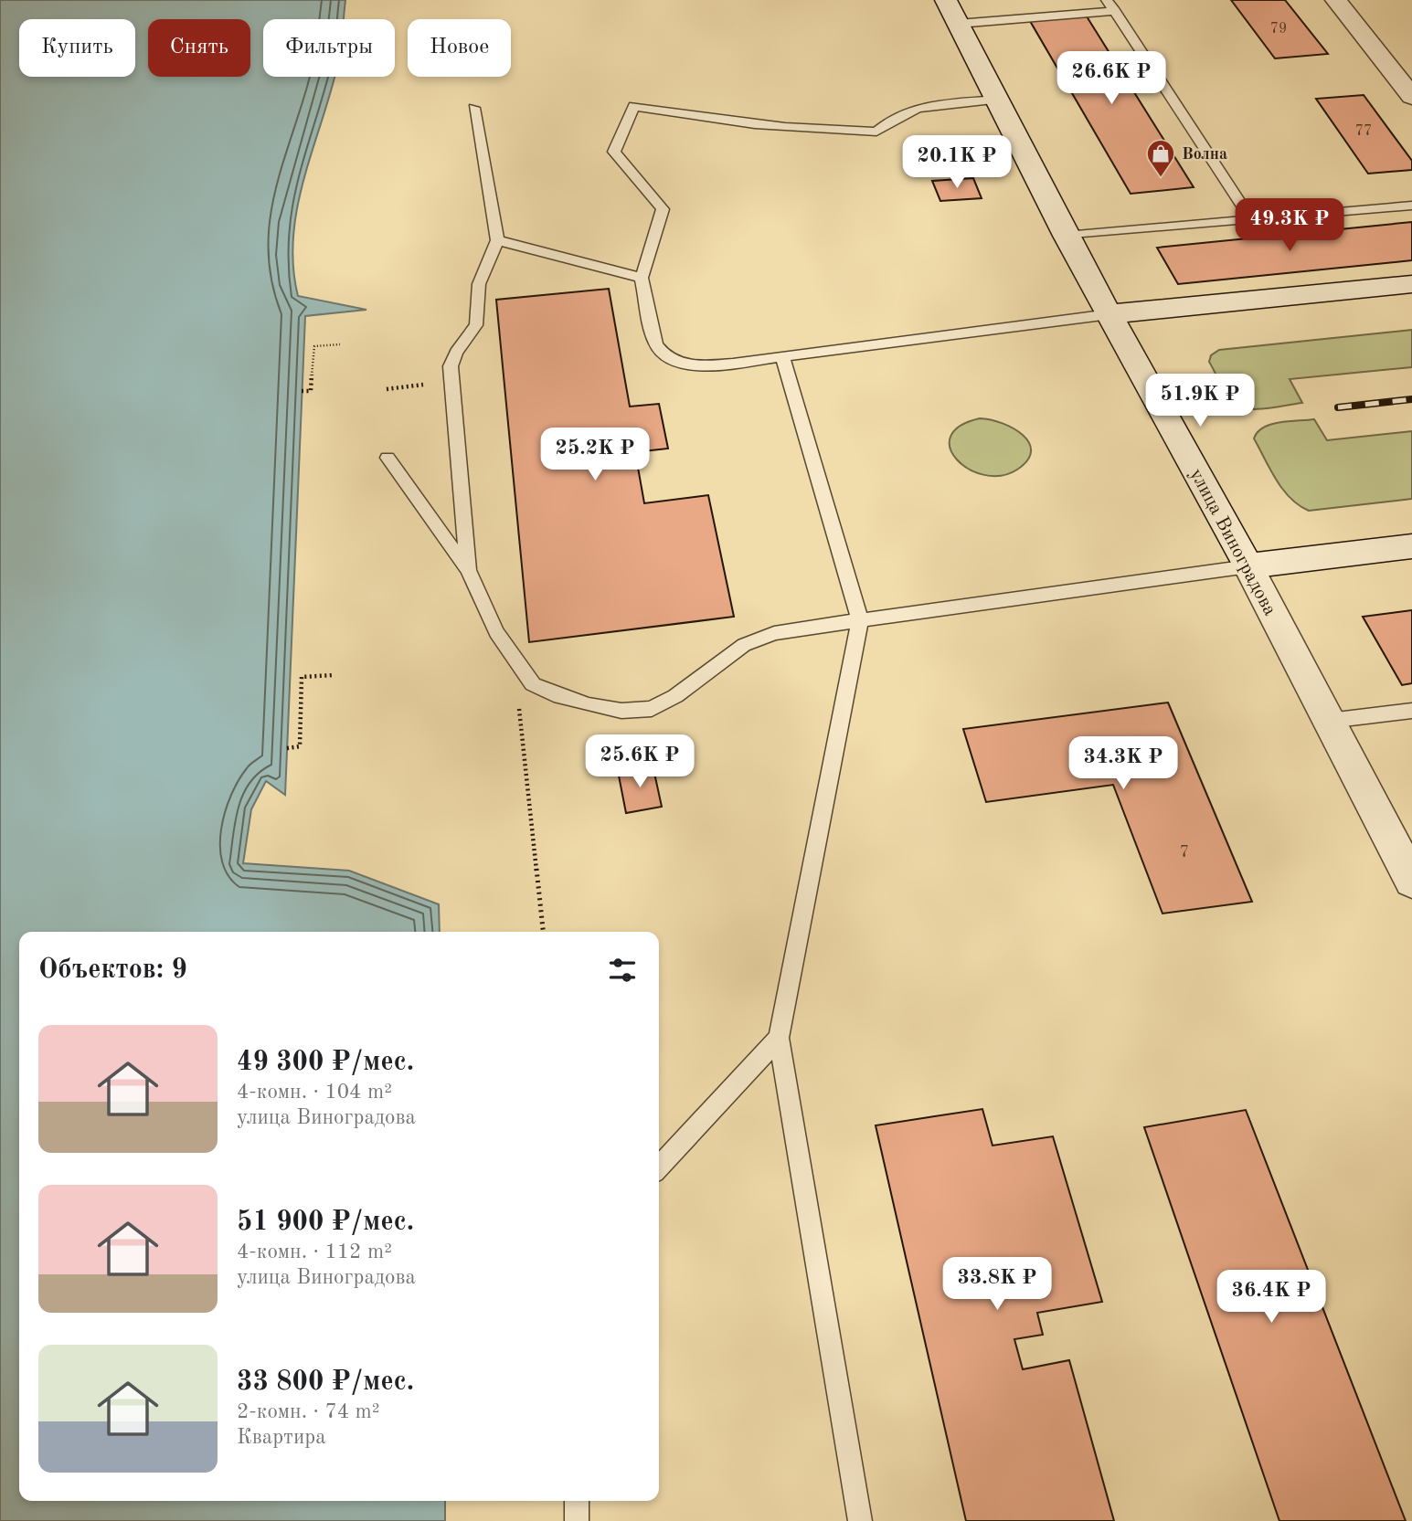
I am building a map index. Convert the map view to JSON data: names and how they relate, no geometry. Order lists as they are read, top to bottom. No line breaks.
{"streets":{"street":["улица Виноградова"]},"places":{"shop":["Волна"]},"house_numbers":["79","77","7"],"page":{"chip":["Купить","Снять","Фильтры","Новое"],"price":["26.6K ₽","20.1K ₽","49.3K ₽","51.9K ₽","25.2K ₽","25.6K ₽","34.3K ₽","33.8K ₽","36.4K ₽"],"heading":"Объектов: 9","list":[{"name":"49 300 ₽/мес.","note":"4-комн. · 104 m² · улица Виноградова"},{"name":"51 900 ₽/мес.","note":"4-комн. · 112 m² · улица Виноградова"},{"name":"33 800 ₽/мес.","note":"2-комн. · 74 m² · Квартира"}]}}
